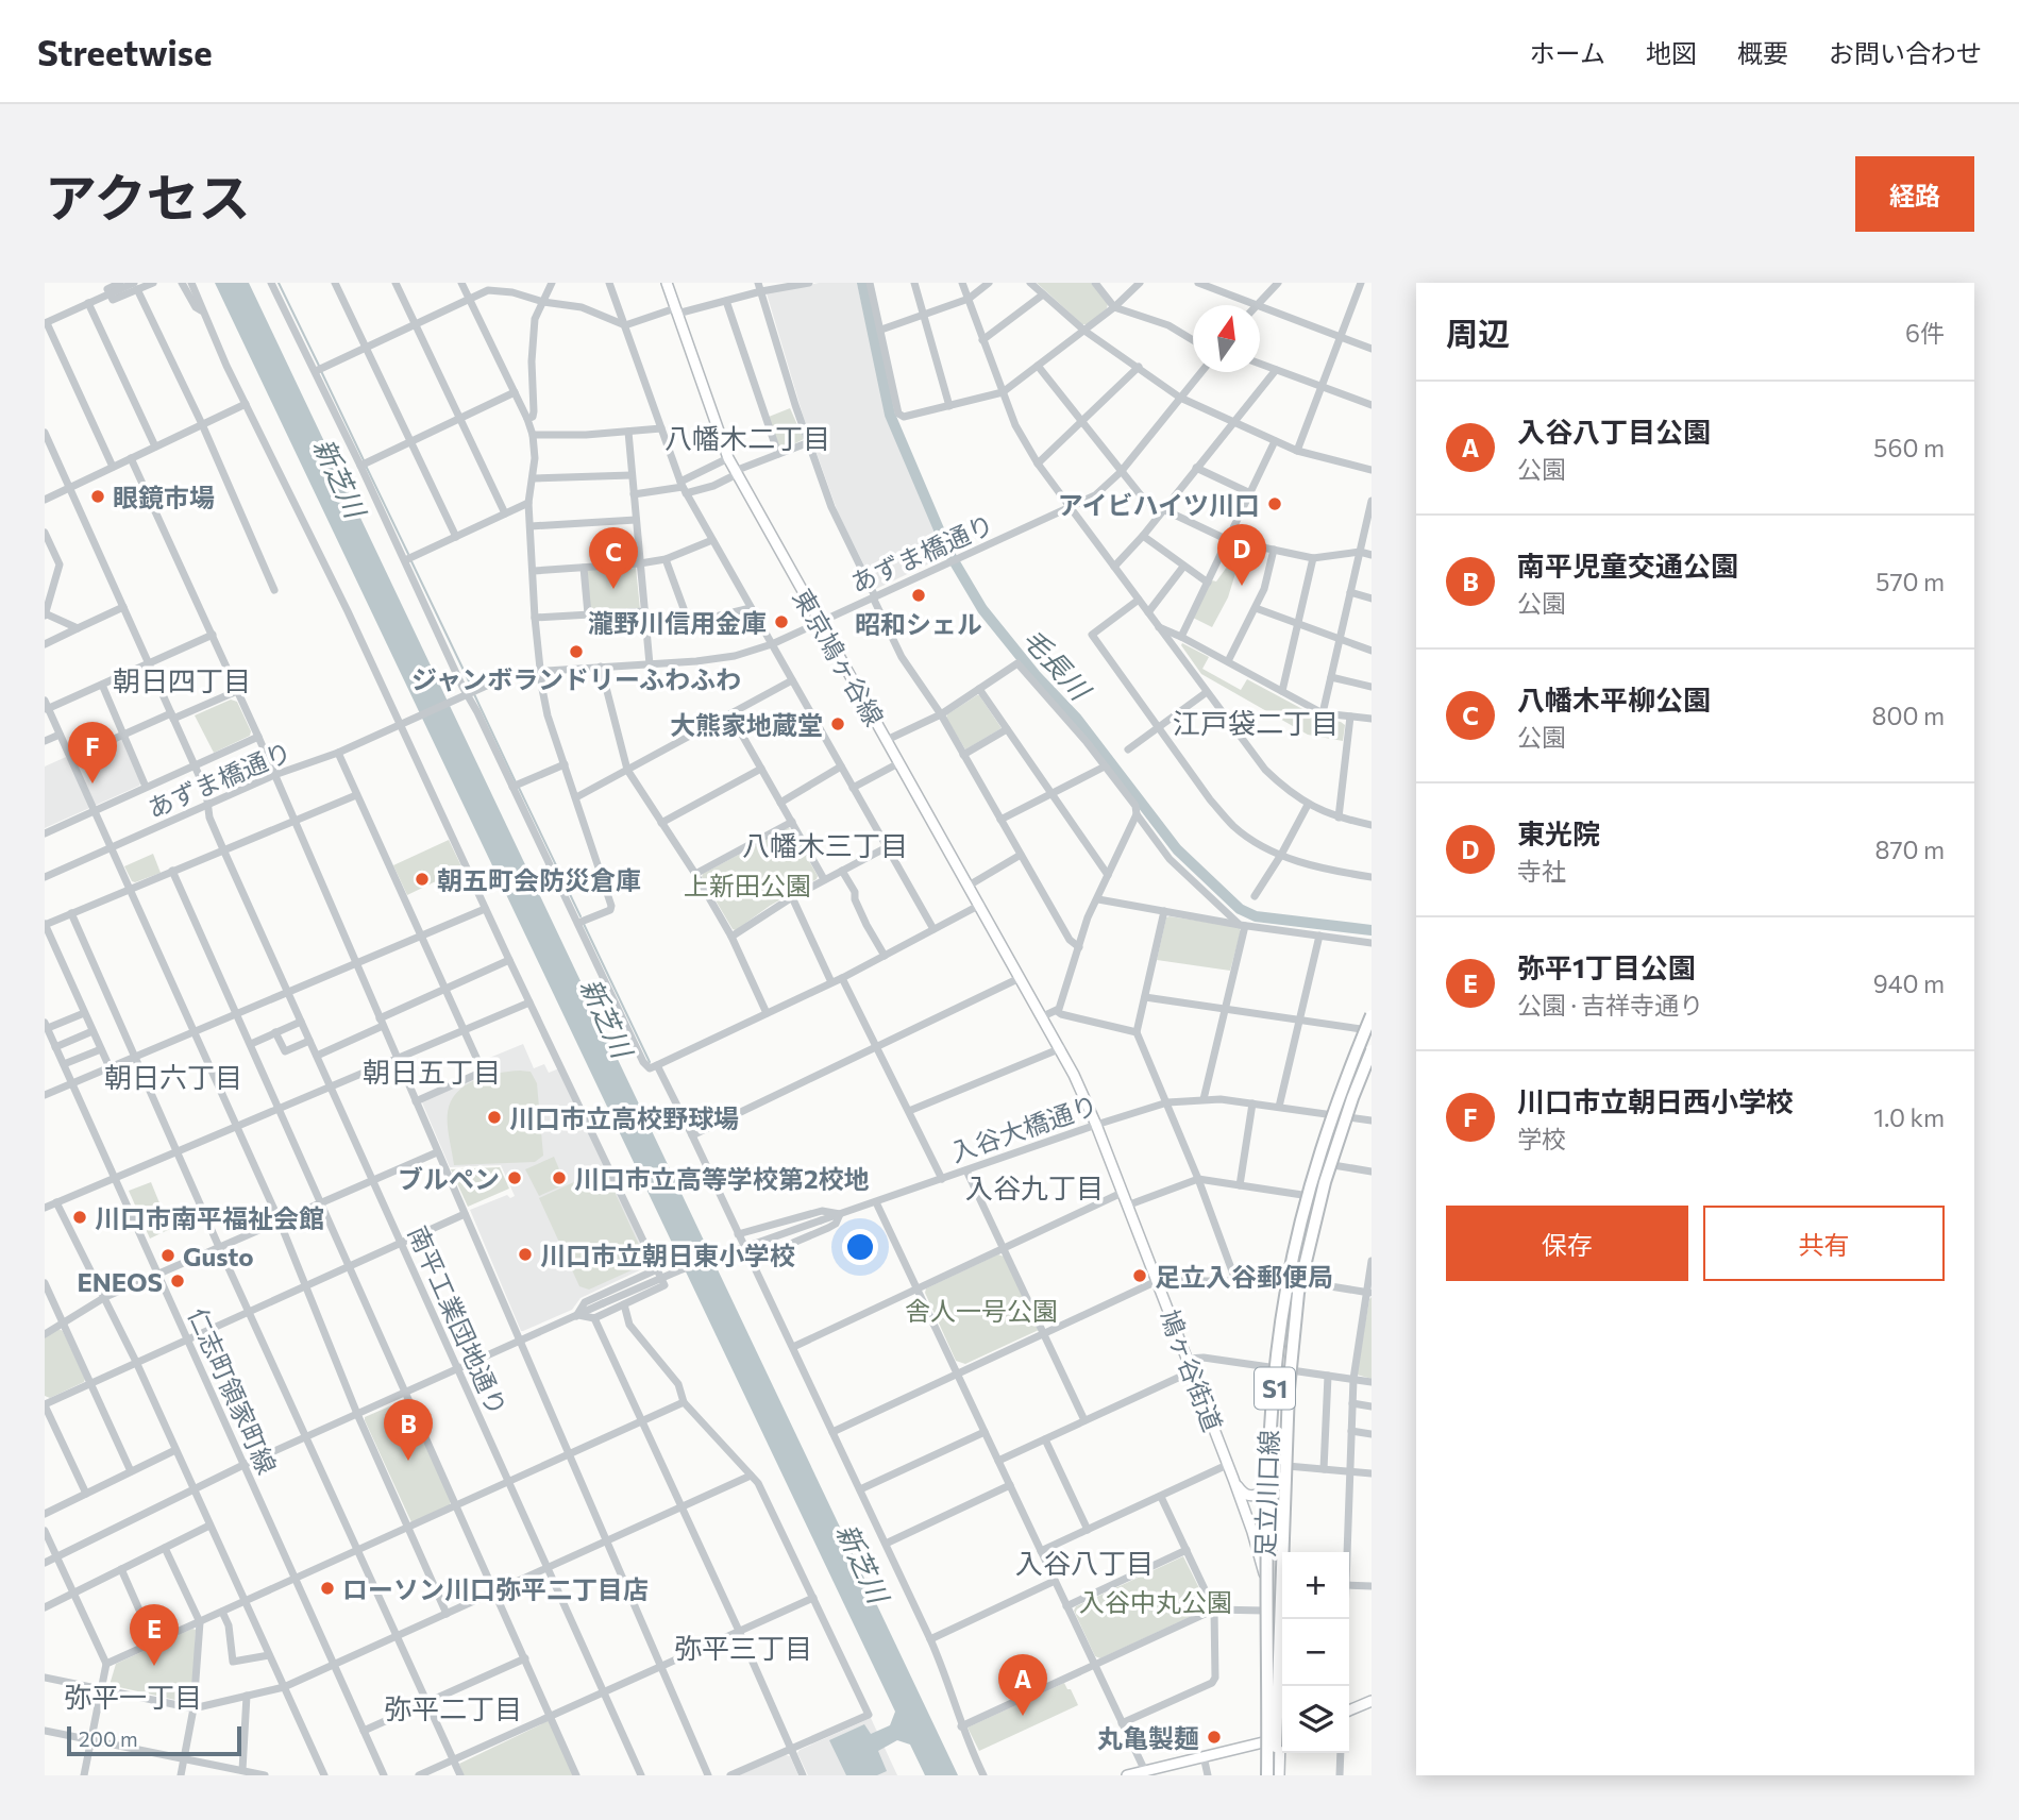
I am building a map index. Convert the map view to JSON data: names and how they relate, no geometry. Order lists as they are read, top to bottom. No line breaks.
{"streets":{"highway":["S1"],"main road":["東京鳩ヶ谷線","鳩ヶ谷街道","足立川口線"],"street":["あずま橋通り","入谷大橋通り","南平工業団地通り","仁志町領家町線"]},"crossings":[["あずま橋通り","東京鳩ヶ谷線"],["あずま橋通り","南平工業団地通り"],["東京鳩ヶ谷線","鳩ヶ谷街道"],["入谷大橋通り","鳩ヶ谷街道"],["入谷大橋通り","足立川口線"],["鳩ヶ谷街道","足立川口線"],["S1","足立川口線"]],"districts":["八幡木二丁目","朝日四丁目","江戸袋二丁目","八幡木三丁目","朝日五丁目","朝日六丁目","入谷九丁目","入谷八丁目","弥平三丁目","弥平一丁目","弥平二丁目"],"water":["新芝川","毛長川"],"parks":["上新田公園","舎人一号公園","入谷中丸公園"],"places":["眼鏡市場","アイビハイツ川口","昭和シェル","瀧野川信用金庫","ジャンボランドリーふわふわ","大熊家地蔵堂","朝五町会防災倉庫","川口市立高校野球場","ブルペン","川口市立高等学校第2校地","川口市南平福祉会館","川口市立朝日東小学校","Gusto","足立入谷郵便局","ENEOS","ローソン川口弥平二丁目店","丸亀製麺"],"scale_bar":"200 m","north":"top","page":{"header":"Streetwise","nav":["ホーム","地図","概要","お問い合わせ"],"title":"アクセス","buttons":["経路",["保存","共有"]],"heading":["周辺","6件"],"list":[{"mark":"A","name":"入谷八丁目公園","note":"公園","value":"560 m"},{"mark":"B","name":"南平児童交通公園","note":"公園","value":"570 m"},{"mark":"C","name":"八幡木平柳公園","note":"公園","value":"800 m"},{"mark":"D","name":"東光院","note":"寺社","value":"870 m"},{"mark":"E","name":"弥平1丁目公園","note":"公園 · 吉祥寺通り","value":"940 m"},{"mark":"F","name":"川口市立朝日西小学校","note":"学校","value":"1.0 km"}],"pins":["D","C","F","B","E","A"],"map_buttons":["+","−"],"scale":"200 m"}}
